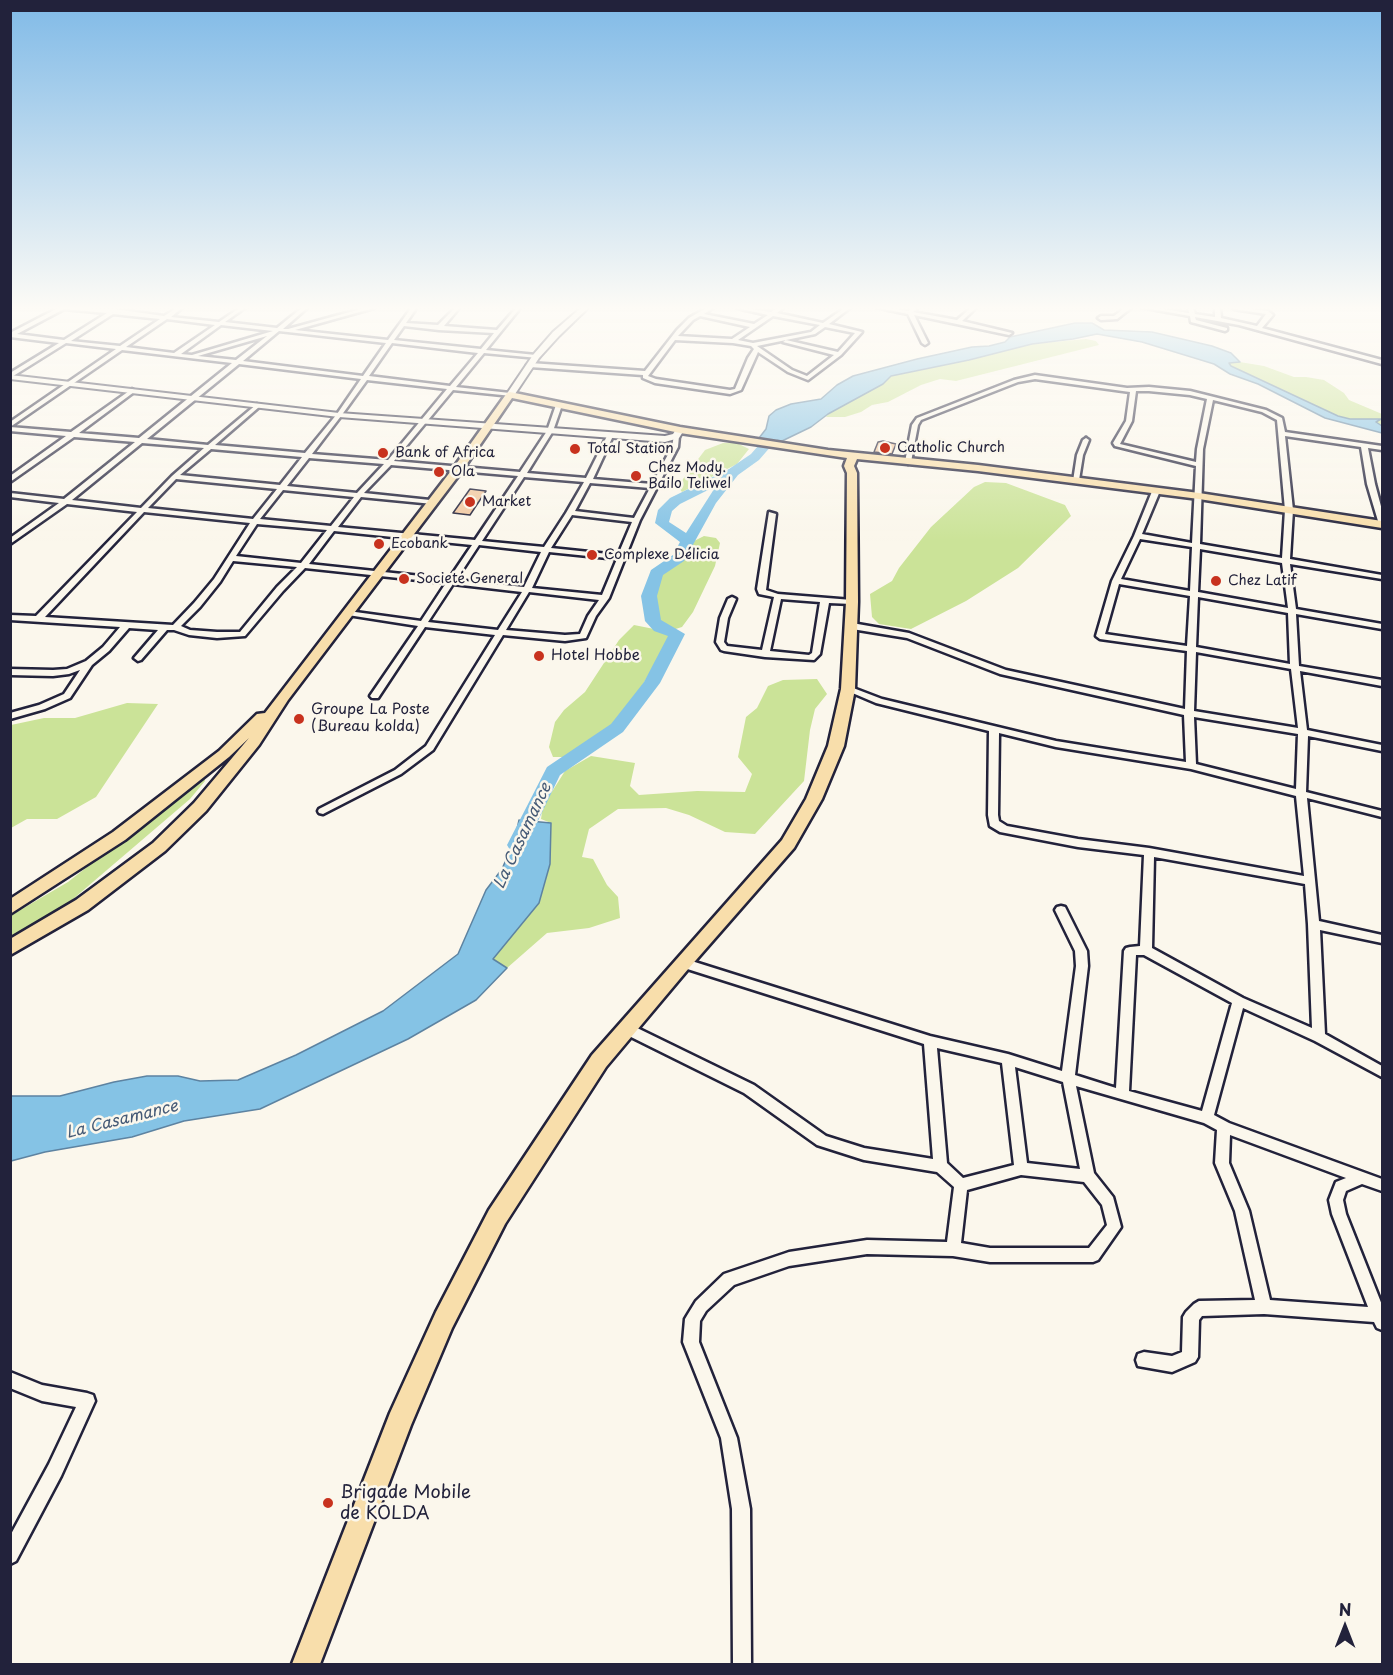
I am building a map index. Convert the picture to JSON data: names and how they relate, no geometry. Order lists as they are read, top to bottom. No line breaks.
{"water":["La Casamance"],"places":["Catholic Church","Total Station","Bank of Africa","Ola","Chez Mody. Bailo Teliwel","Market","Ecobank","Complexe Délicia","Societé General","Chez Latif","Hotel Hobbe","Groupe La Poste (Bureau kolda)","Brigade Mobile de KOLDA"],"north":"top"}
